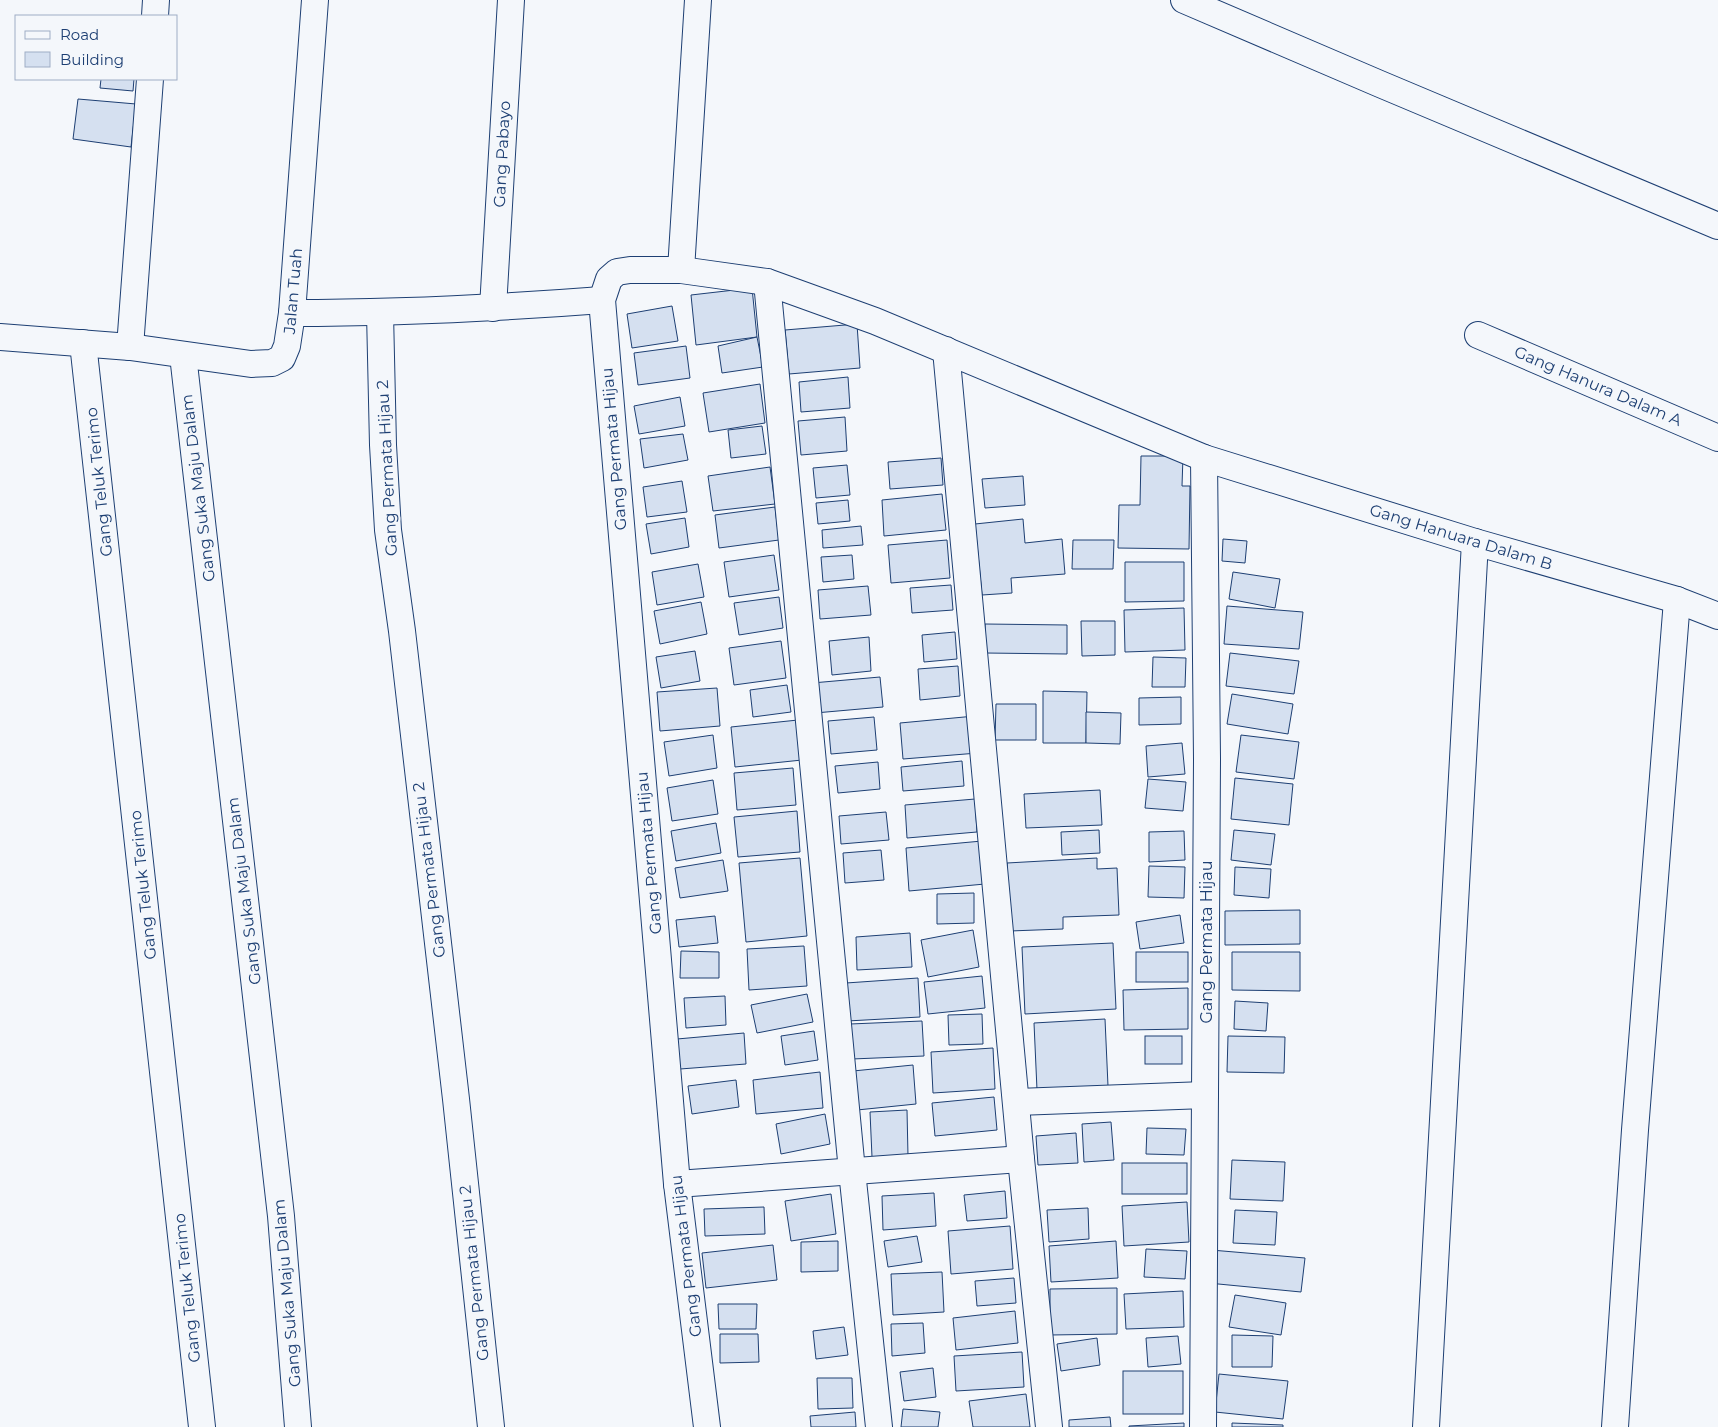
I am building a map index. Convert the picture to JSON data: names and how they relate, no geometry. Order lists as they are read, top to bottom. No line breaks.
{"streets":{"street":["Gang Pabayo","Jalan Tuah","Gang Hanura Dalam A","Gang Permata Hijau","Gang Permata Hijau 2","Gang Teluk Terimo","Gang Suka Maju Dalam","Gang Hanuara Dalam B"]},"crossings":[["Gang Pabayo","Gang Hanuara Dalam B"],["Jalan Tuah","Gang Teluk Terimo"],["Jalan Tuah","Gang Suka Maju Dalam"],["Jalan Tuah","Gang Hanuara Dalam B"],["Gang Permata Hijau","Gang Hanuara Dalam B"],["Gang Permata Hijau 2","Gang Hanuara Dalam B"]],"legend":["Road","Building"]}
